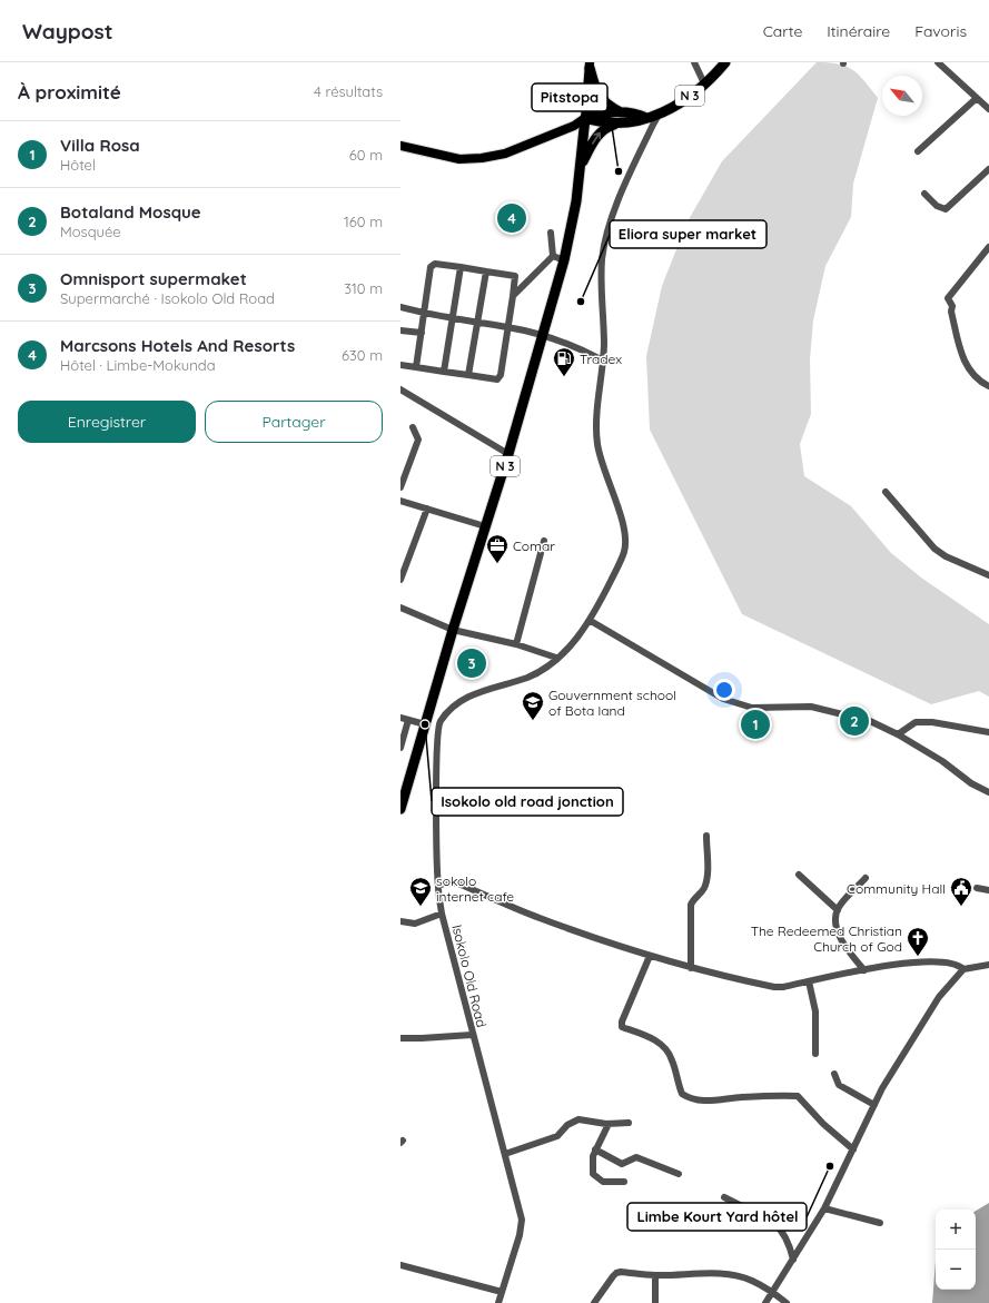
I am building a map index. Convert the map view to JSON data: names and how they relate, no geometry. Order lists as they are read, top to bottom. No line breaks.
{"streets":{"highway":["N 3"],"street":["Isokolo Old Road"]},"places":{"other":["Pitstopa","Eliora super market","Isokolo old road jonction","Limbe Kourt Yard hôtel"],"fuel station":["Tradex"],"office":["Comar"],"school or university":["Gouvernment school of Bota land","sokolo internet cafe"],"public building":["Community Hall"],"church":["The Redeemed Christian Church of God"]},"north":"top left","page":{"header":"Waypost","nav":["Carte","Itinéraire","Favoris"],"heading":["À proximité","4 résultats"],"list":[{"mark":"1","name":"Villa Rosa","note":"Hôtel","value":"60 m"},{"mark":"2","name":"Botaland Mosque","note":"Mosquée","value":"160 m"},{"mark":"3","name":"Omnisport supermaket","note":"Supermarché · Isokolo Old Road","value":"310 m"},{"mark":"4","name":"Marcsons Hotels And Resorts","note":"Hôtel · Limbe-Mokunda","value":"630 m"}],"pins":["4","3","2","1"],"buttons":["Enregistrer","Partager"],"map_buttons":["+","−"]}}
